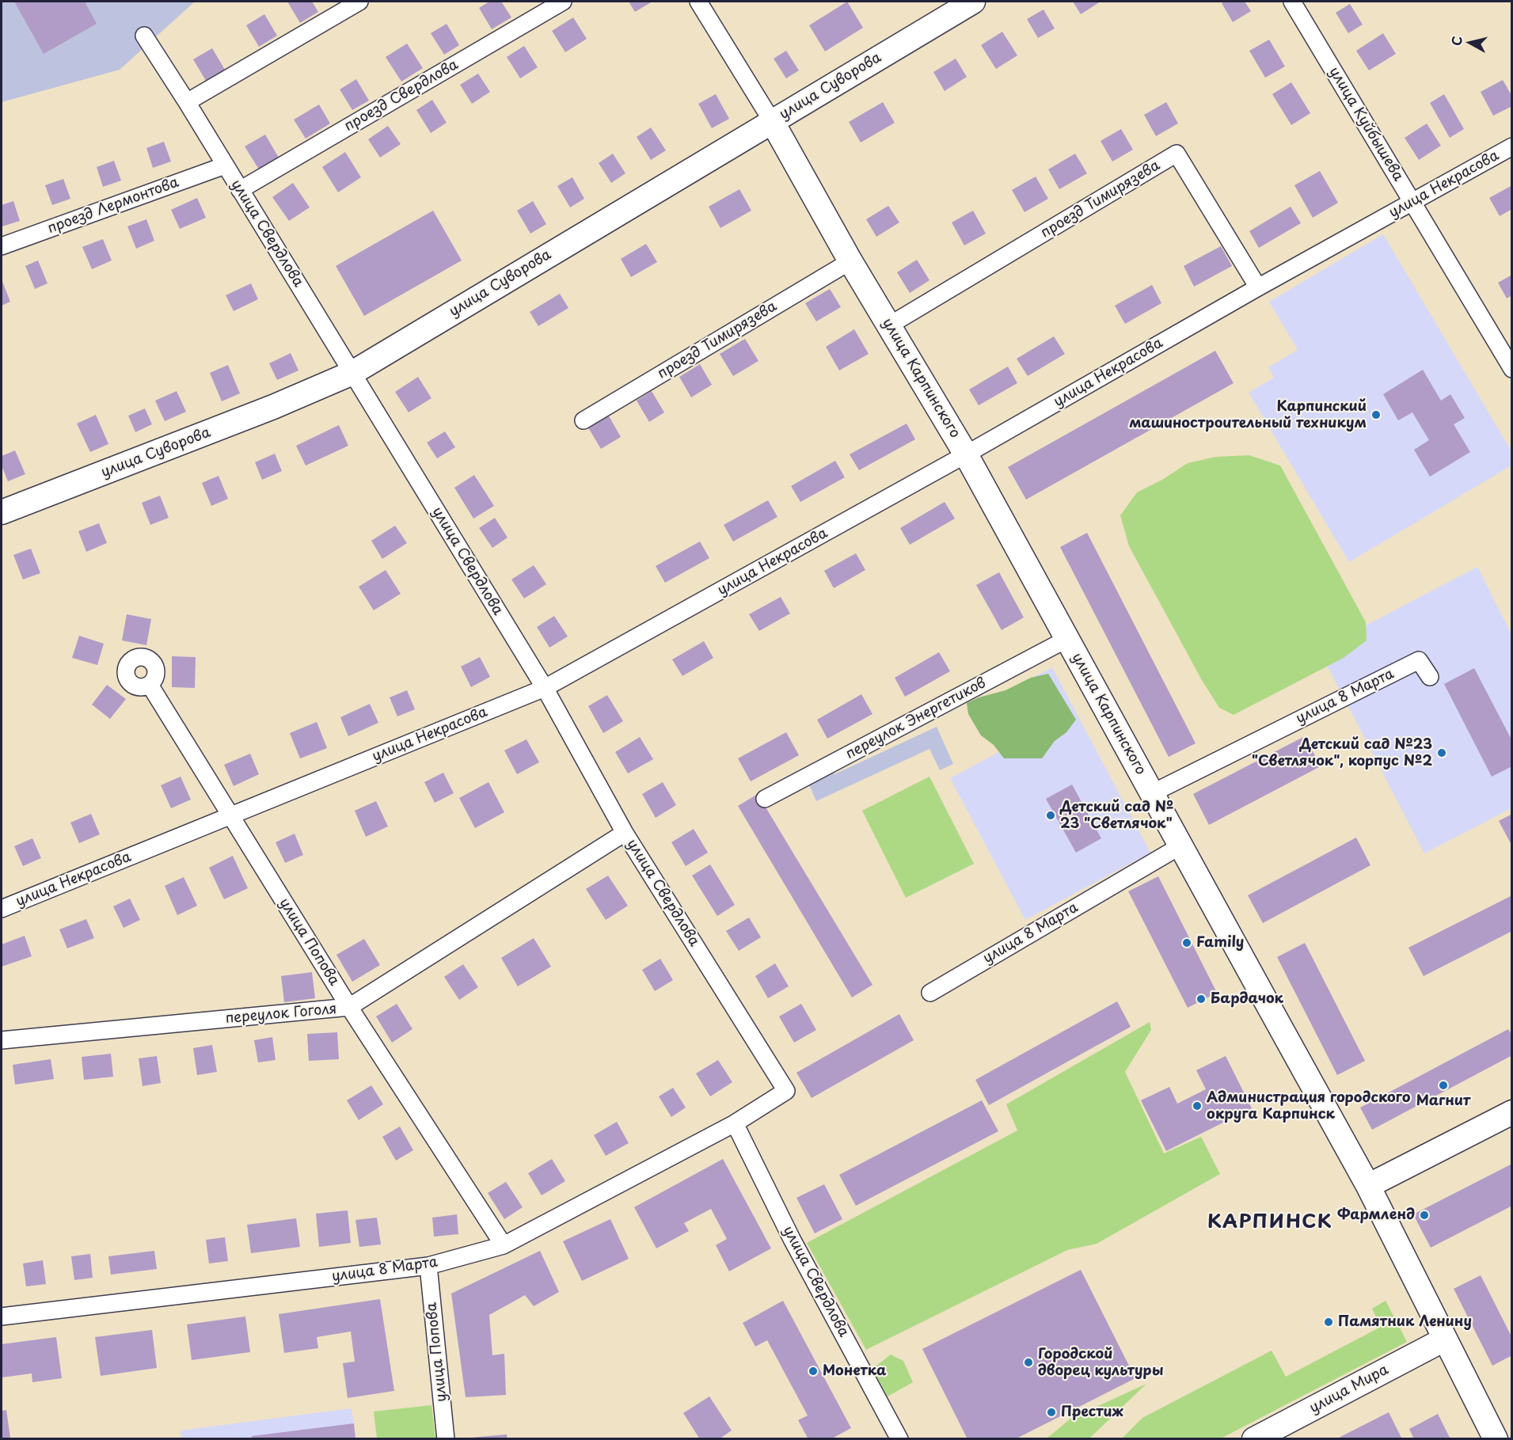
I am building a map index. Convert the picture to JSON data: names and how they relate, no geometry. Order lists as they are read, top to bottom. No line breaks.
{"streets":{"street":["улица Суворова","проезд Свердлова","улица Куйбышева","улица Некрасова","проезд Тимирязева","проезд Лермонтова","улица Свердлова","улица Карпинского","улица 8 Марта","переулок Энергетиков","улица Попова","переулок Гоголя","улица Мира"]},"crossings":[["улица Суворова","улица Свердлова"],["улица Суворова","улица Карпинского"],["проезд Свердлова","улица Свердлова"],["улица Куйбышева","улица Некрасова"],["улица Некрасова","проезд Тимирязева"],["улица Некрасова","улица Свердлова"],["улица Некрасова","улица Карпинского"],["улица Некрасова","улица Попова"],["проезд Тимирязева","улица Карпинского"],["проезд Лермонтова","улица Свердлова"],["улица Свердлова","улица 8 Марта"],["улица Свердлова","переулок Гоголя"],["улица Карпинского","улица 8 Марта"],["улица Карпинского","переулок Энергетиков"],["улица Карпинского","улица Мира"],["улица 8 Марта","улица Попова"],["улица Попова","переулок Гоголя"]],"districts":["КАРПИНСК"],"places":["Карпинский машиностроительный техникум","Детский сад №23 \"Светлячок\", корпус №2","Детский сад № 23 \"Светлячок\"","Family","Бардачок","Магнит","Администрация городского округа Карпинск","Фармленд","Памятник Ленину","Городской дворец культуры","Монетка","Престиж"],"north":"left"}
